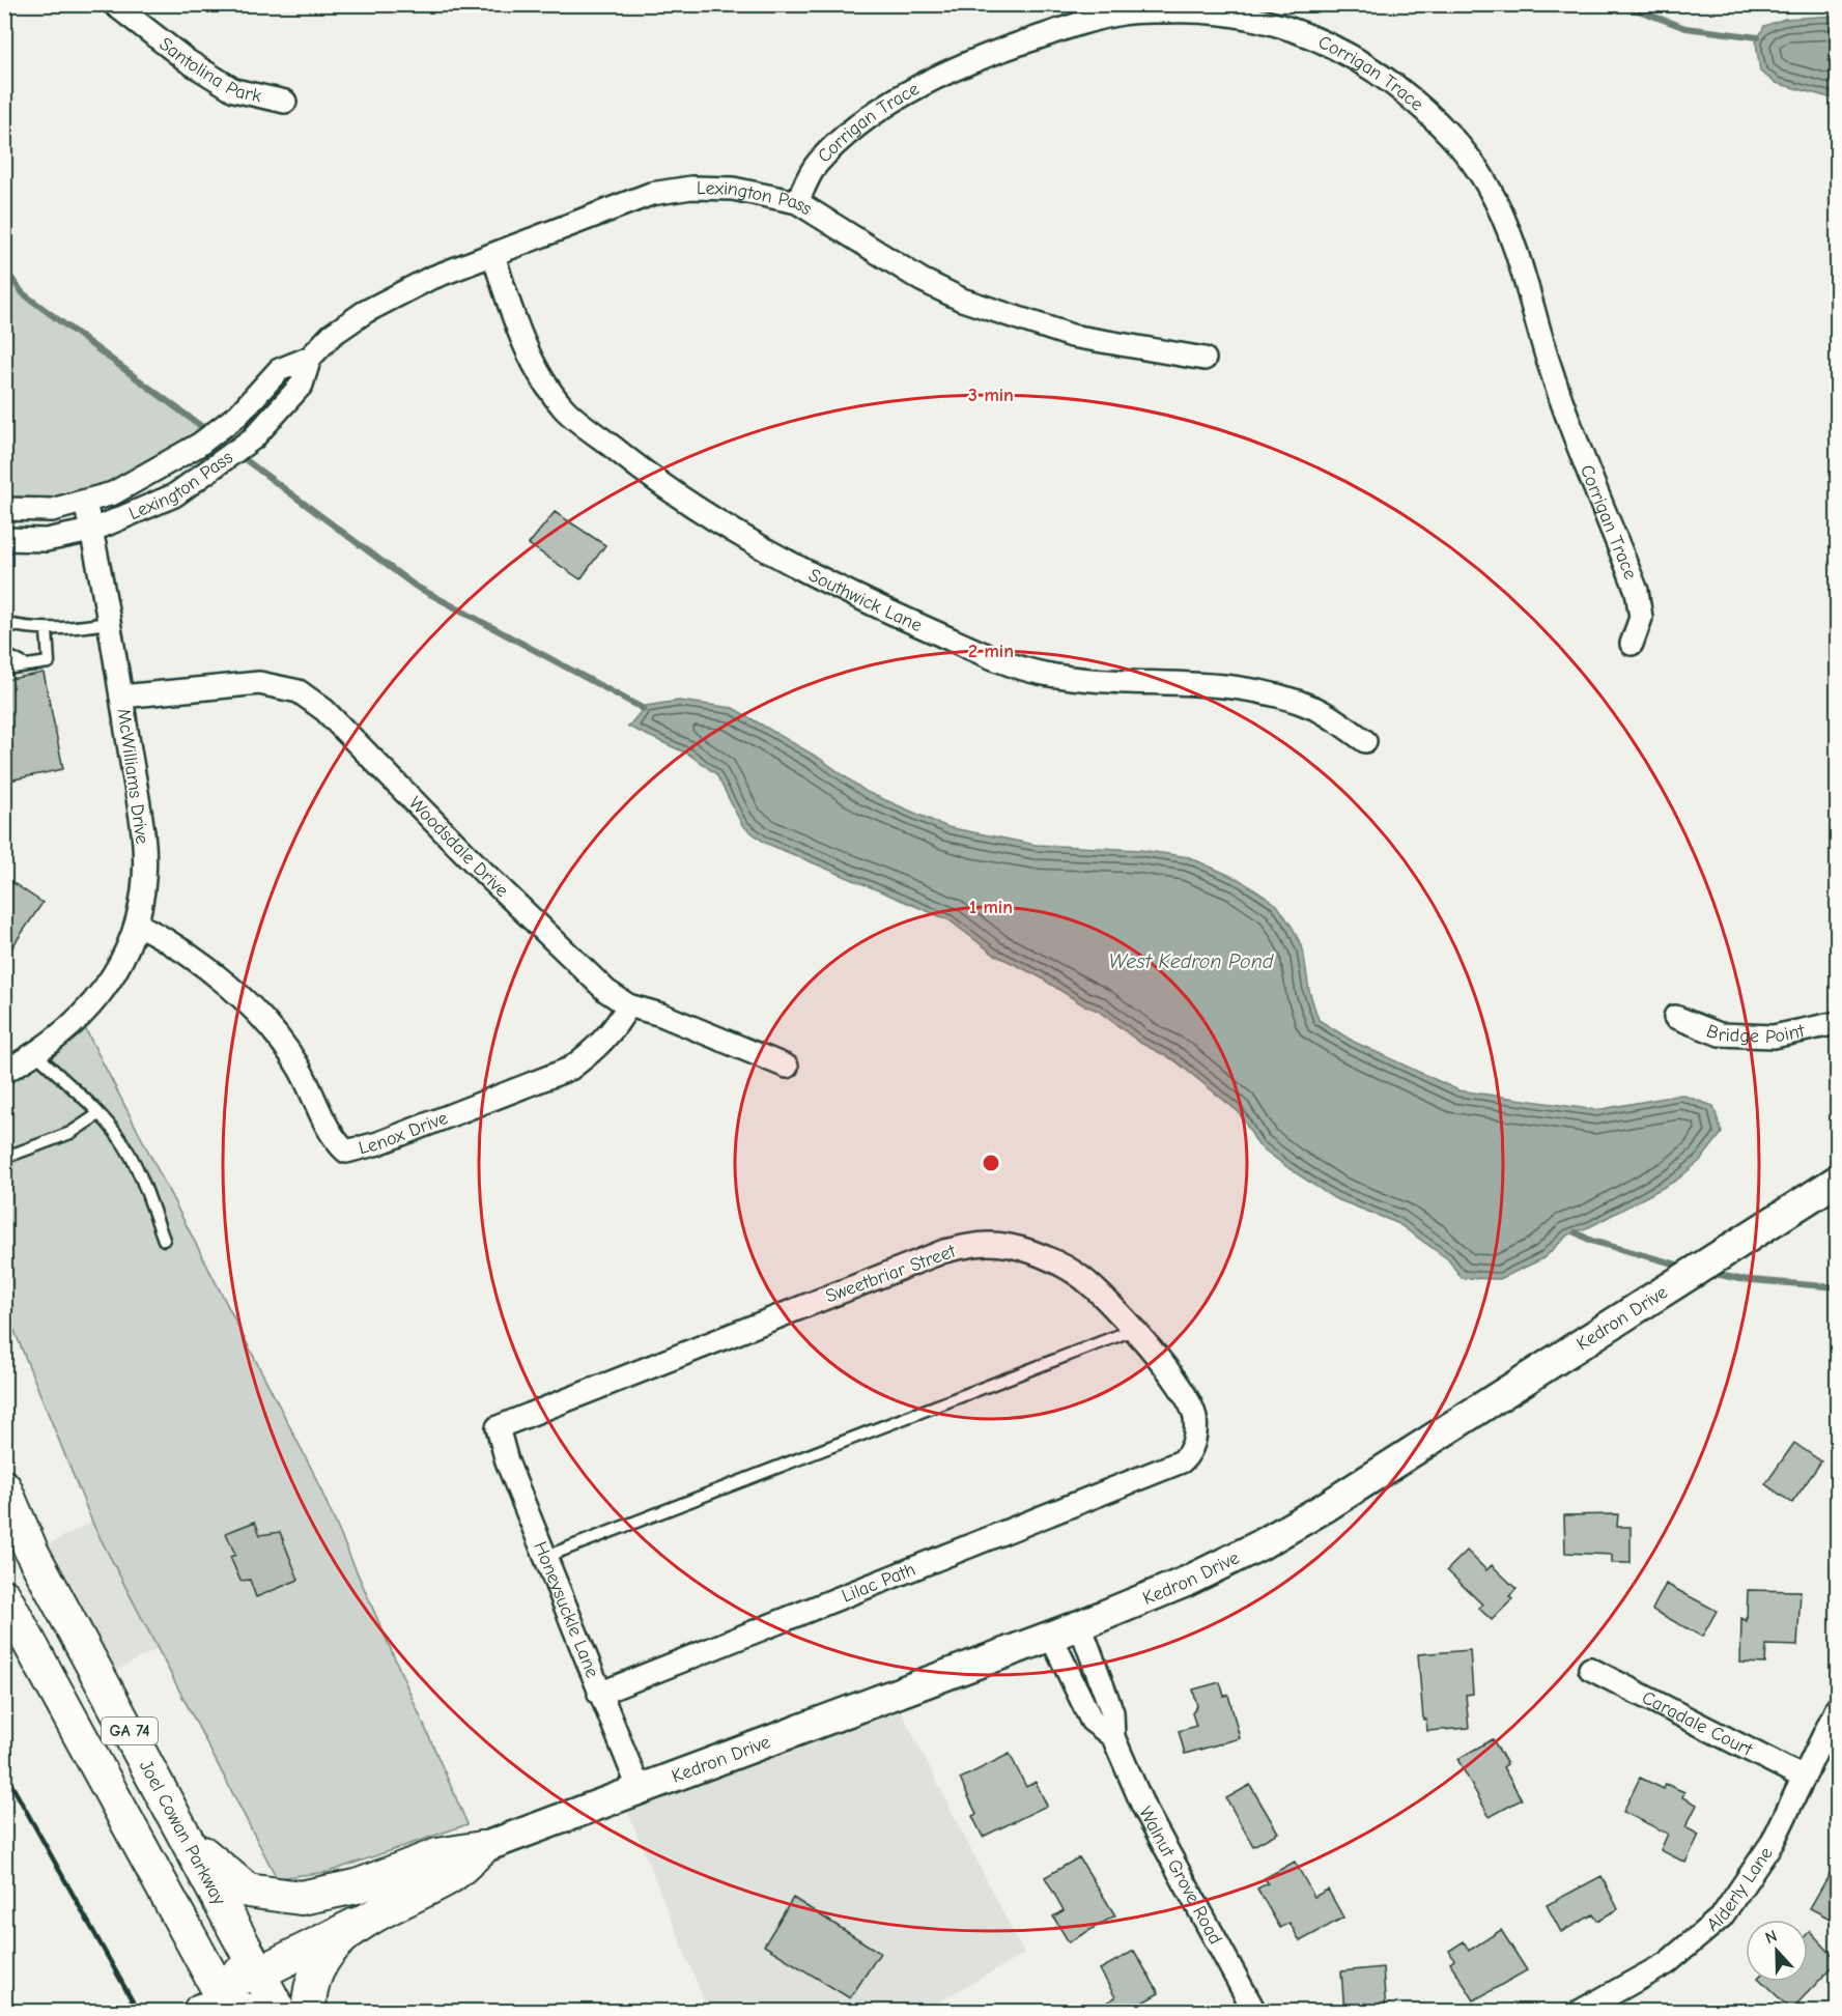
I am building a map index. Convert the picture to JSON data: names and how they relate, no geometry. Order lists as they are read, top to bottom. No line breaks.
{"streets":{"main road":["GA 74","Joel Cowan Parkway"],"street":["Santolina Park","Corrigan Trace","Lexington Pass","Southwick Lane","McWilliams Drive","Woodsdale Drive","Bridge Point","Lenox Drive","Sweetbriar Street","Kedron Drive","Lilac Path","Honeysuckle Lane","Caradale Court","Walnut Grove Road","Alderly Lane"]},"crossings":[["Corrigan Trace","Lexington Pass"],["Lexington Pass","Southwick Lane"],["Lexington Pass","McWilliams Drive"],["McWilliams Drive","Woodsdale Drive"],["McWilliams Drive","Lenox Drive"],["Woodsdale Drive","Lenox Drive"],["Sweetbriar Street","Lilac Path"],["Sweetbriar Street","Honeysuckle Lane"],["Kedron Drive","Honeysuckle Lane"],["Kedron Drive","Walnut Grove Road"],["Lilac Path","Honeysuckle Lane"],["Caradale Court","Alderly Lane"]],"water":["West Kedron Pond"],"north":"top","rings":["3 min","2 min","1 min"]}
